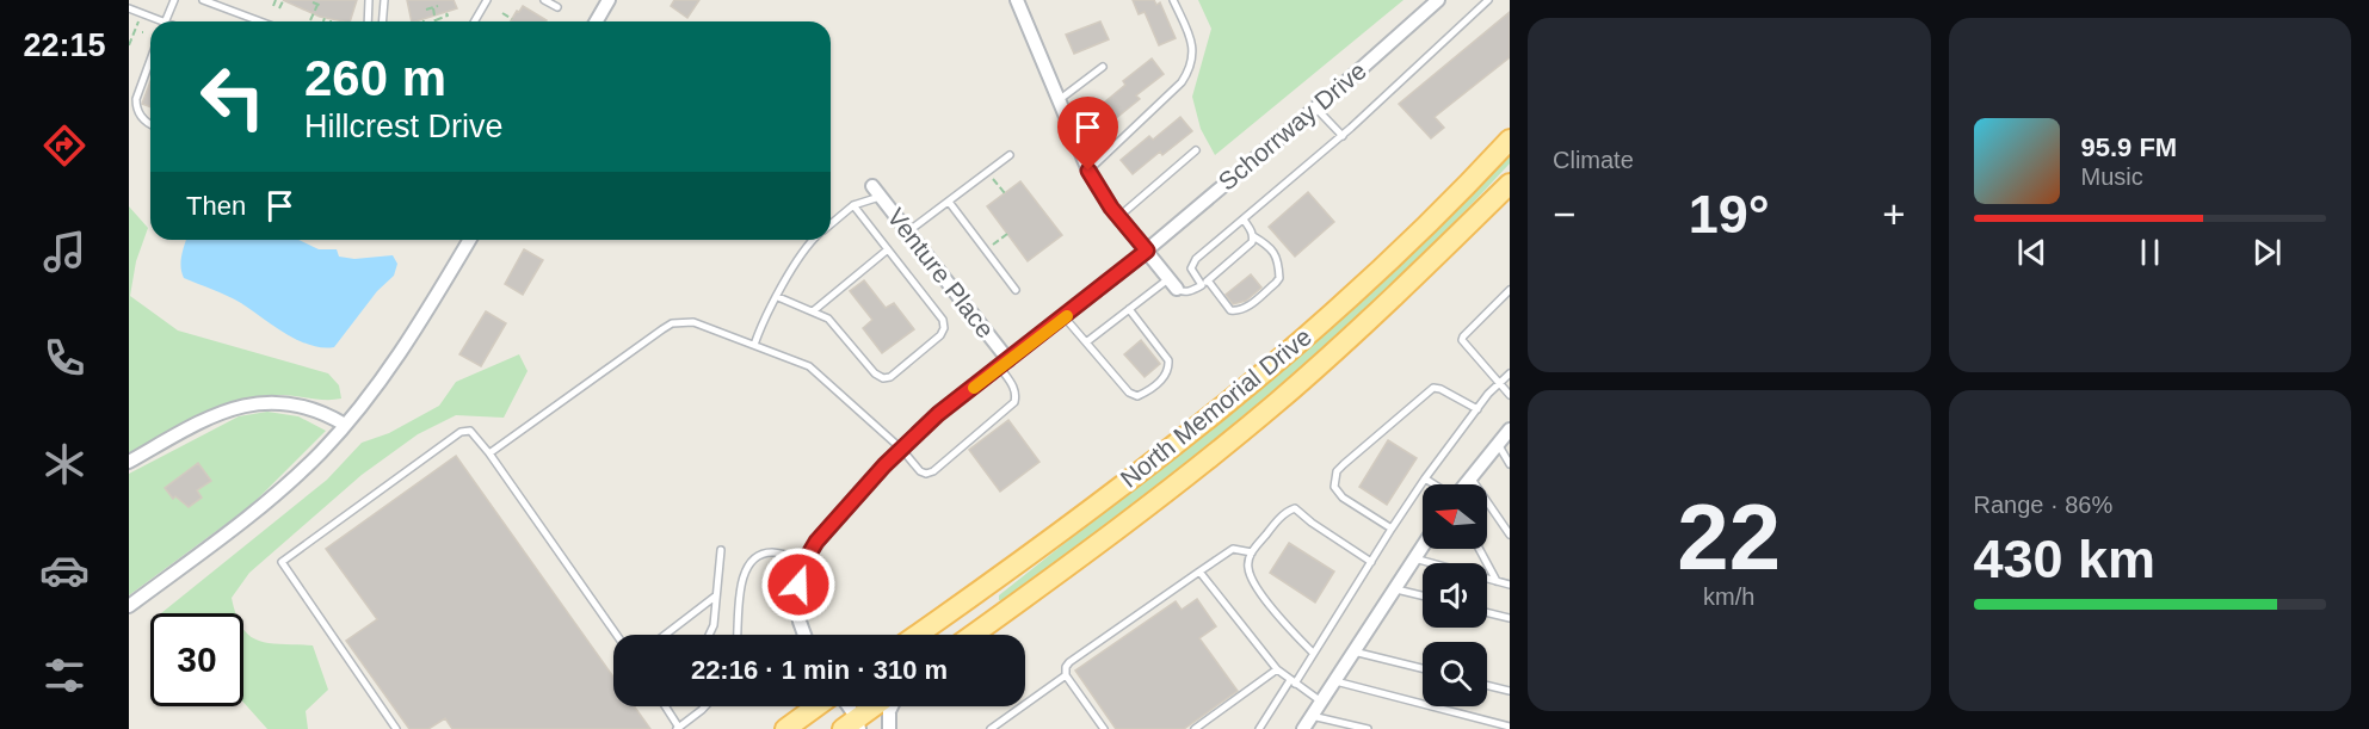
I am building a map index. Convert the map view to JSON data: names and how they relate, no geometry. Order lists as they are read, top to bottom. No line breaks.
{"streets":{"main road":["North Memorial Drive"],"street":["Schorrway Drive","Venture Place"]},"crossings":[["Schorrway Drive","Venture Place"]],"north":"left","page":{"tabs":"22:15","tile":["Climate",["22","km/h"],["Range · 86%","430 km"]],"turn":["260 m","Hillcrest Drive"],"song":["95.9 FM","Music"],"then":"Then","heat":["−","19°","+"],"limit":"30","trip":"22:16 · 1 min · 310 m"}}
